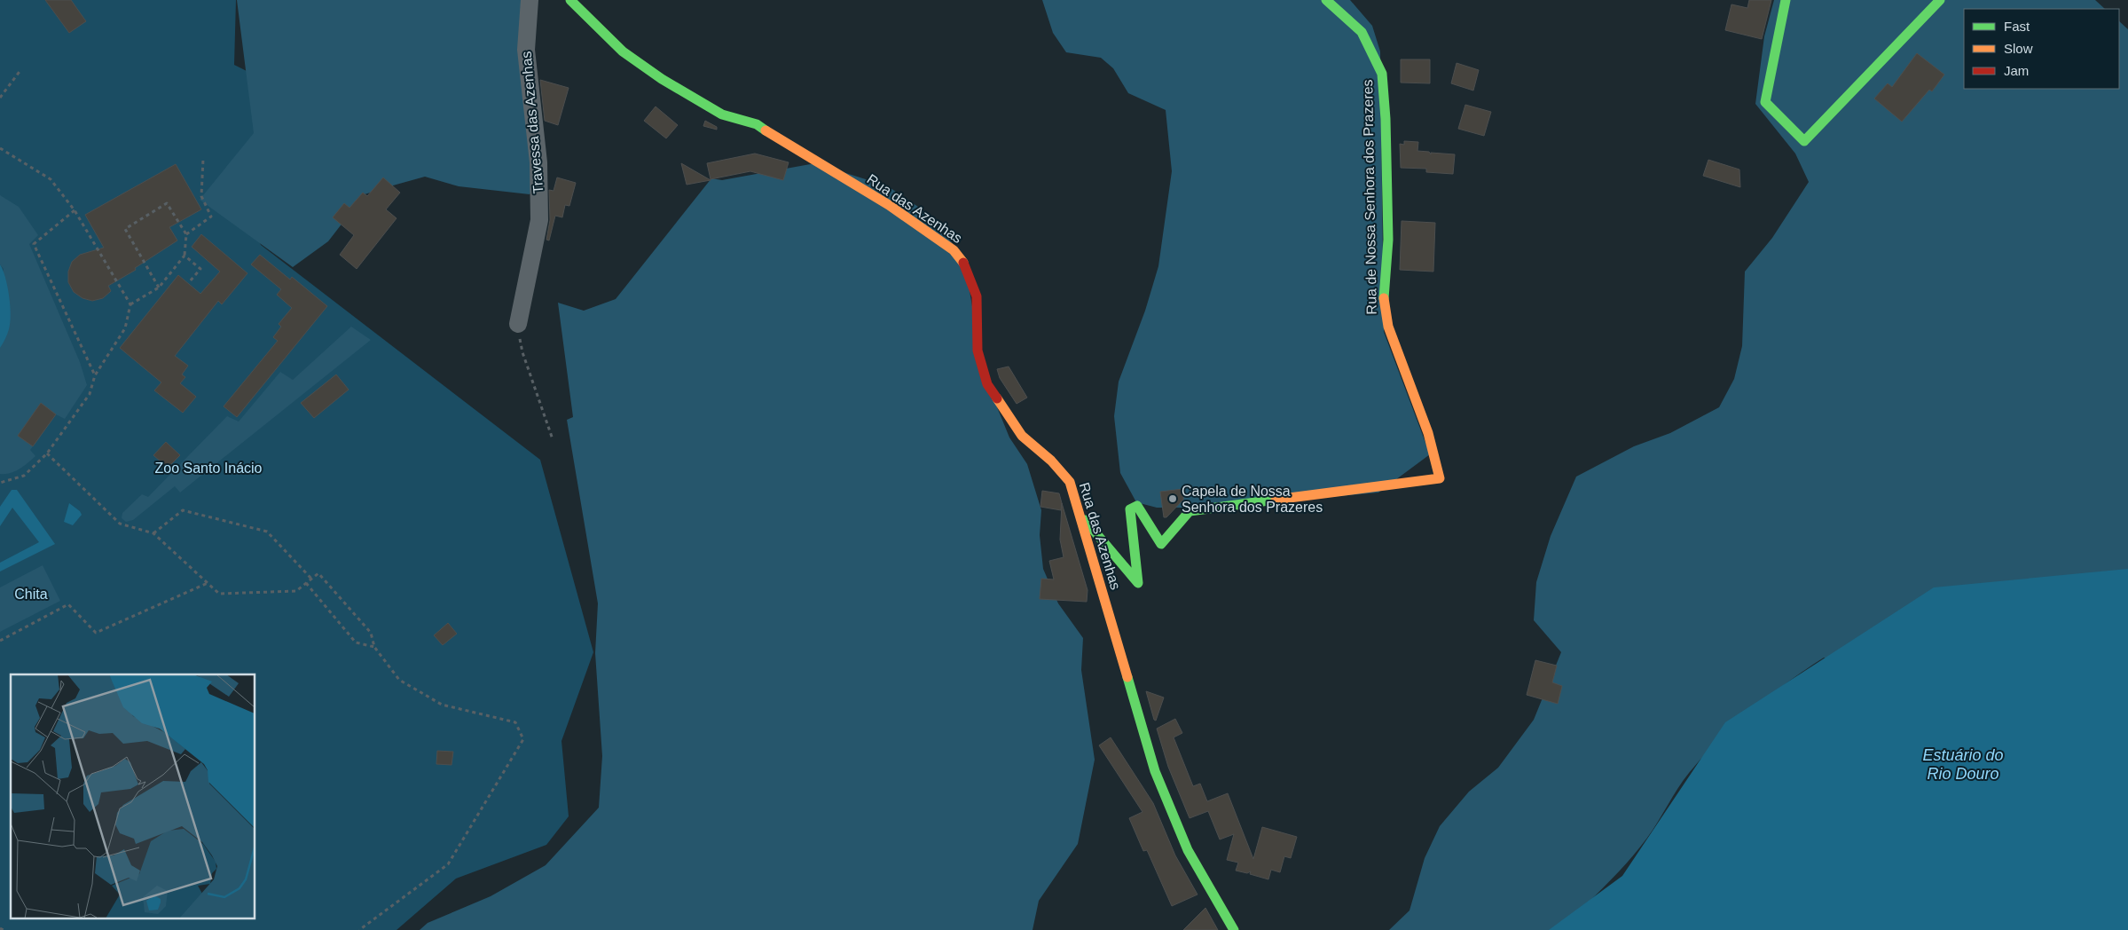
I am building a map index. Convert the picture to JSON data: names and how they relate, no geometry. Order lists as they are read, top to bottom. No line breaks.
{"streets":{"street":["Travessa das Azenhas","Rua de Nossa Senhora dos Prazeres","Rua das Azenhas"]},"crossings":[["Rua de Nossa Senhora dos Prazeres","Rua das Azenhas"]],"water":["Estuário do Rio Douro"],"parks":["Zoo Santo Inácio","Chita"],"places":["Capela de Nossa Senhora dos Prazeres"],"legend":["Fast","Slow","Jam"]}
